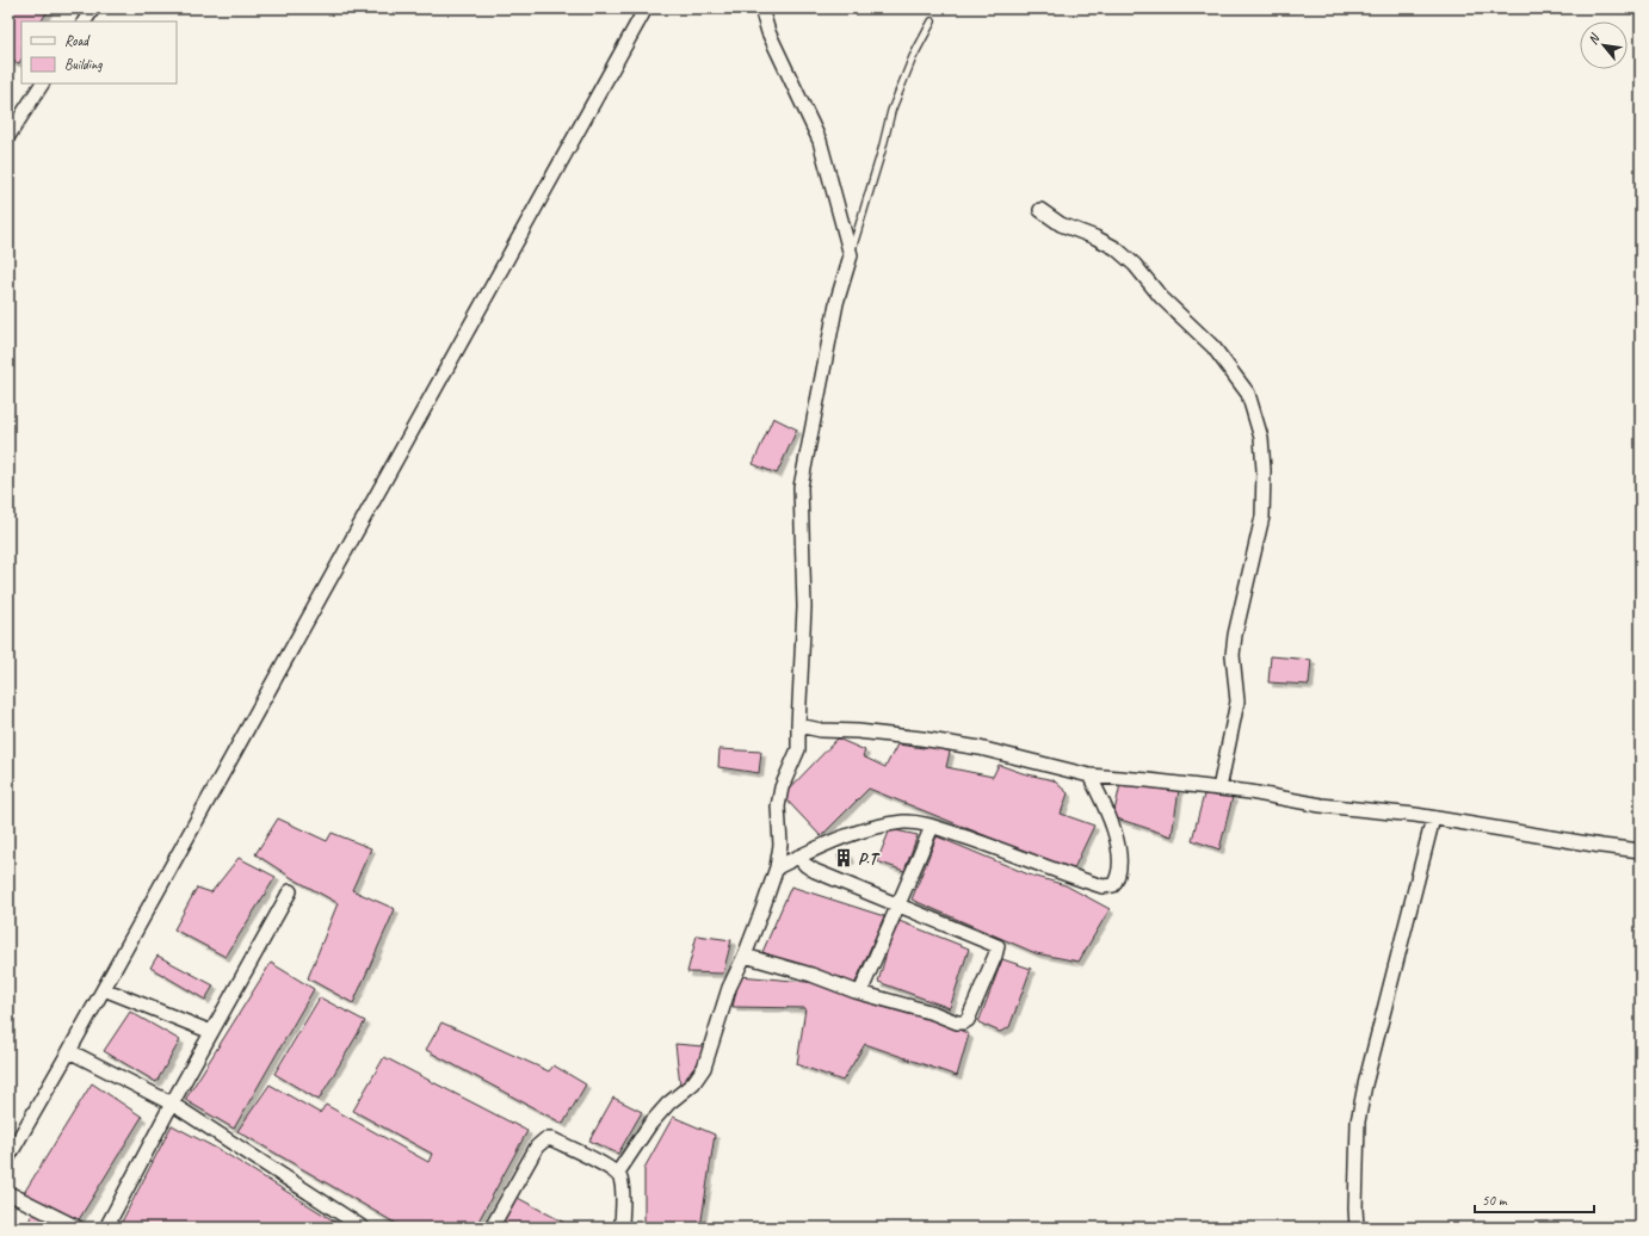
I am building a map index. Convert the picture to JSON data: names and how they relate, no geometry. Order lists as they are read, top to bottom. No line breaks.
{"places":{"building":["P.T"]},"legend":["Road","Building"],"scale_bar":"50 m","north":"top left"}
